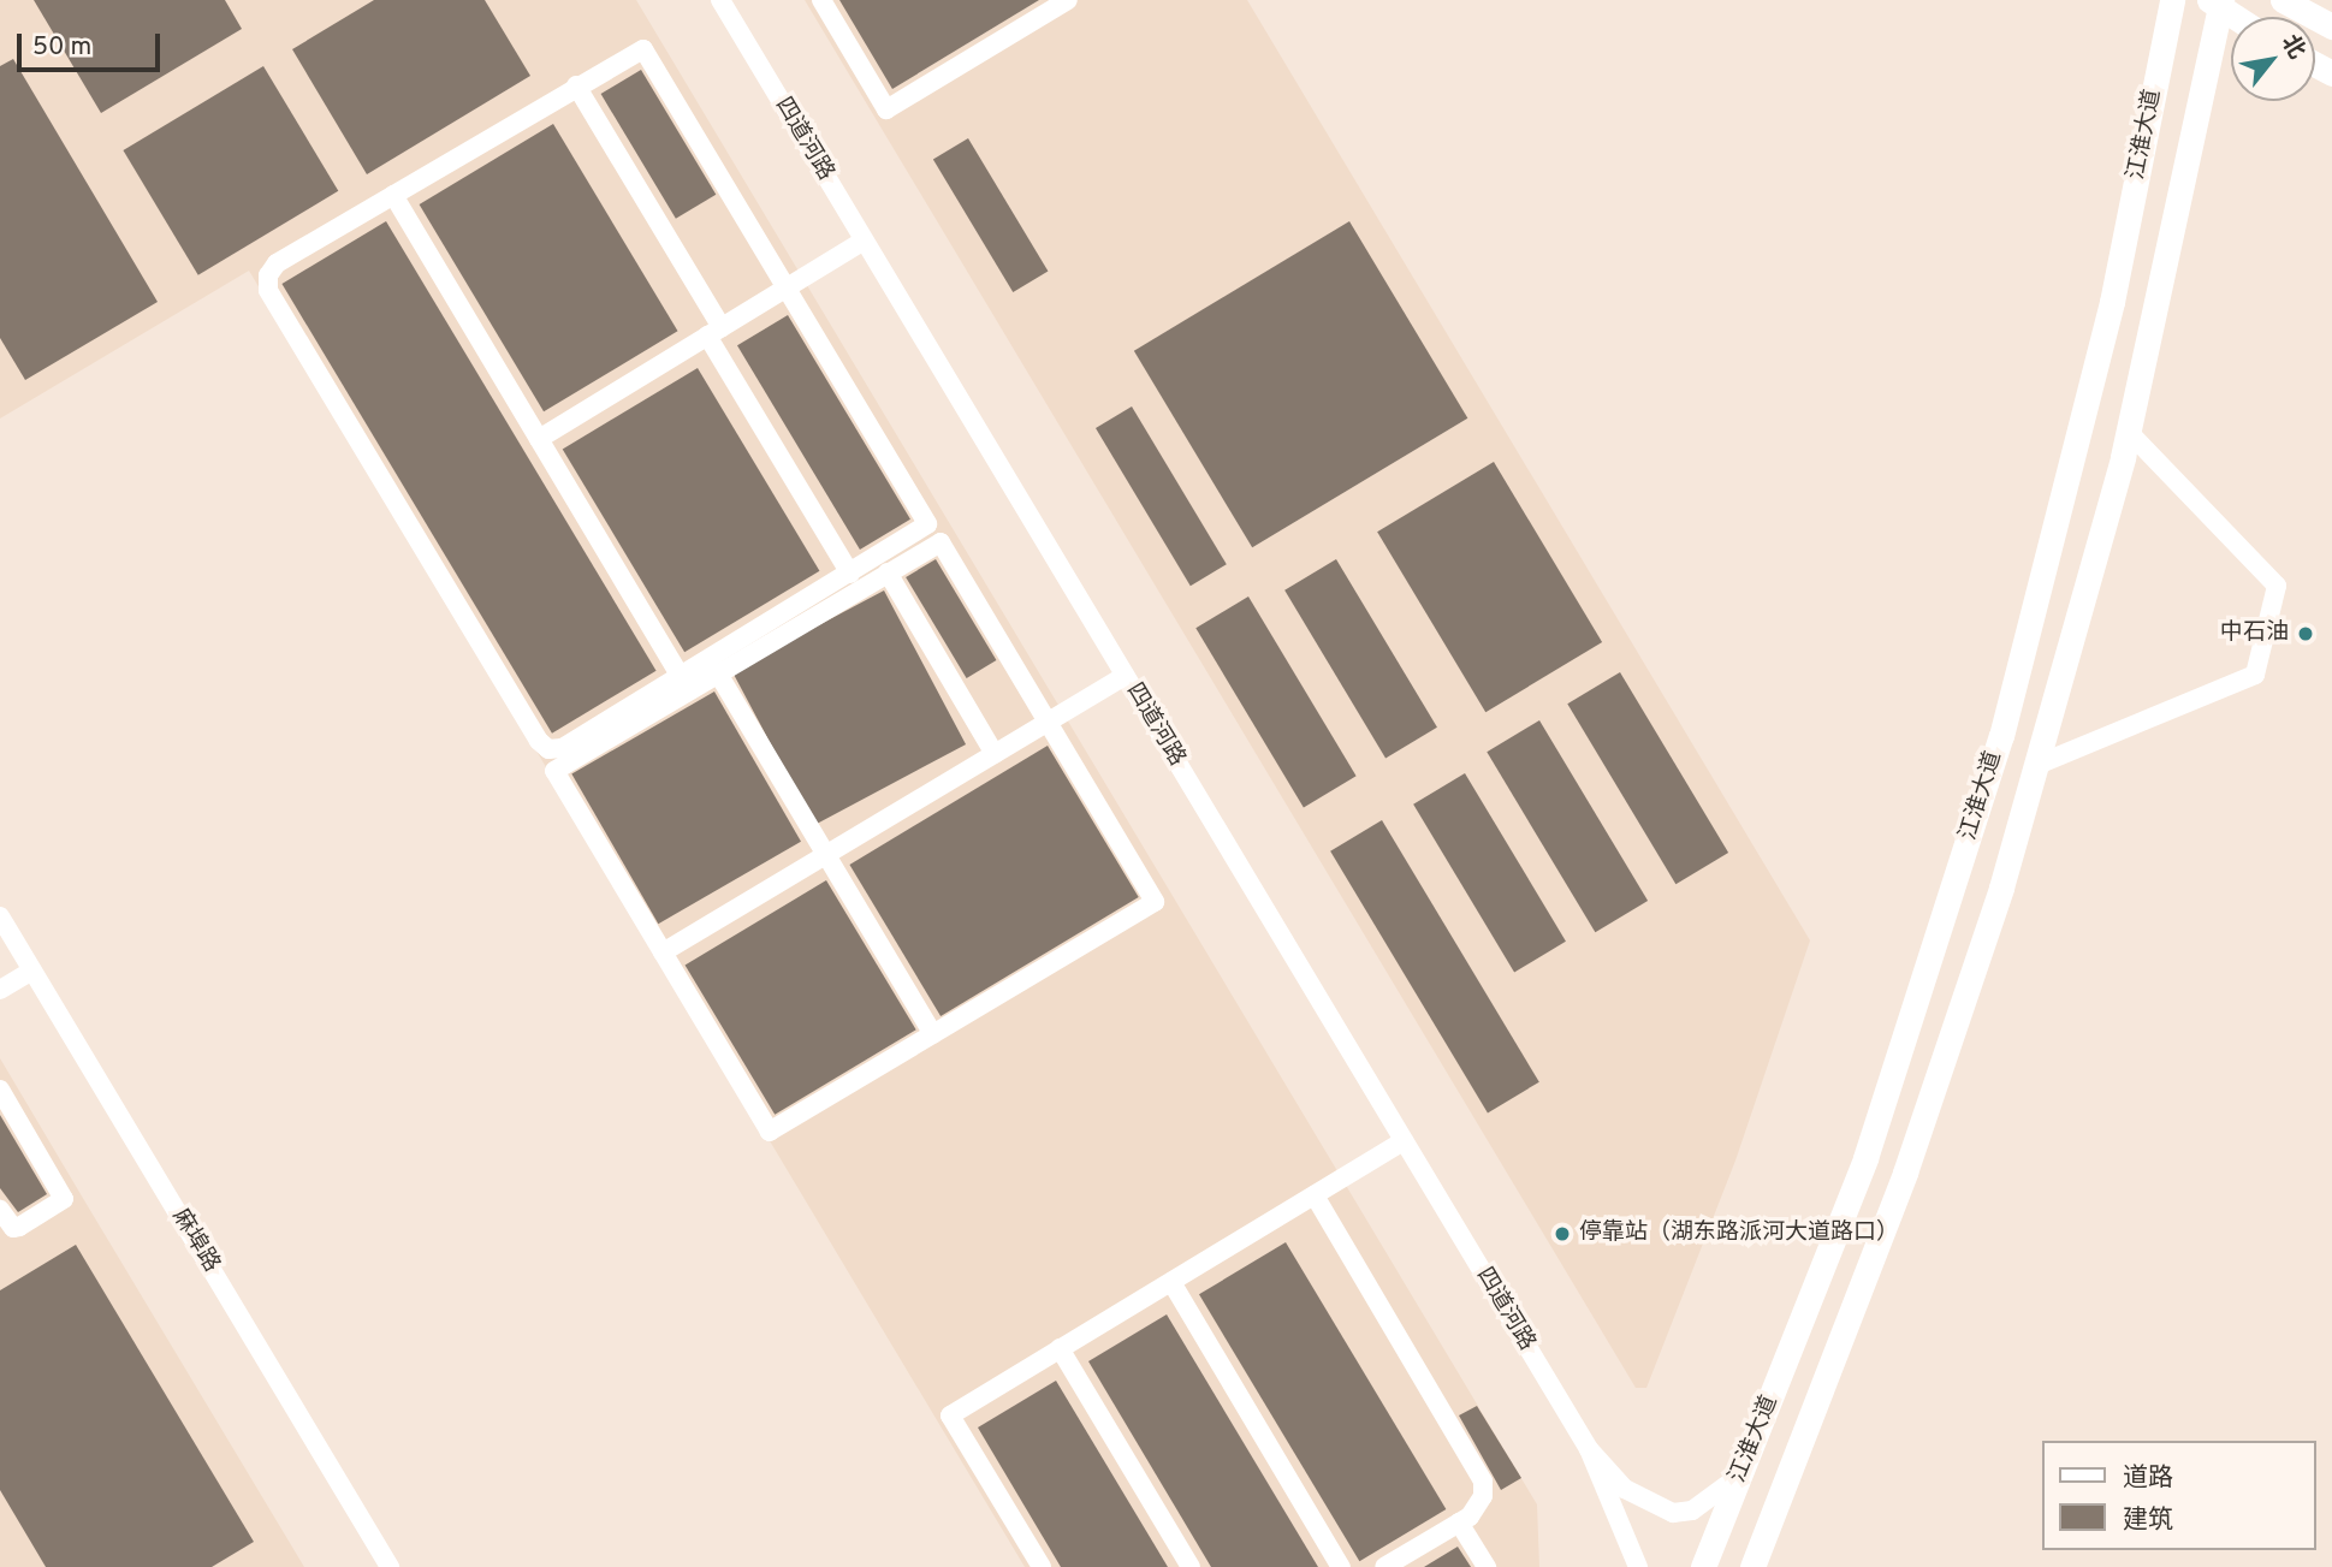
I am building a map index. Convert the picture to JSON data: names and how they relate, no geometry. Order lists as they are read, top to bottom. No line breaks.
{"streets":{"main road":["江淮大道"],"street":["四道河路","麻埠路"]},"places":["中石油","停靠站（湖东路派河大道路口）"],"legend":["道路","建筑"],"scale_bar":"50 m","north":"top right"}
